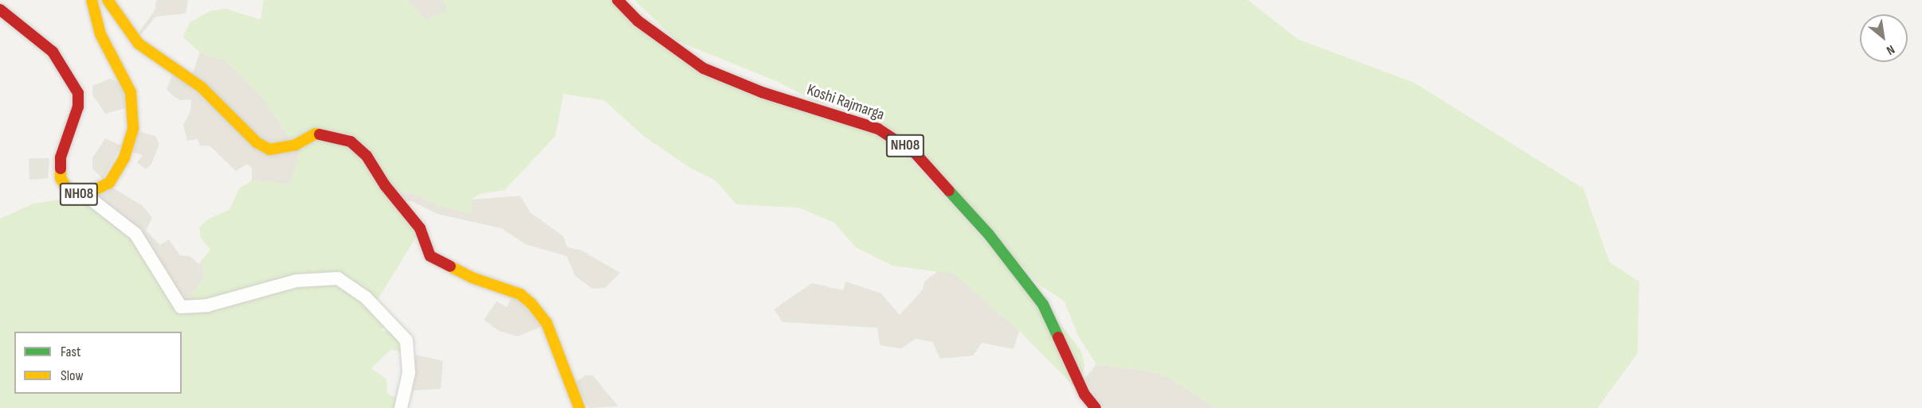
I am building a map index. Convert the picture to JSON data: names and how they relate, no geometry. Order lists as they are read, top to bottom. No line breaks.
{"streets":{"main road":["Koshi Rajmarga","NH08"]},"legend":["Fast","Slow"],"north":"bottom right"}
